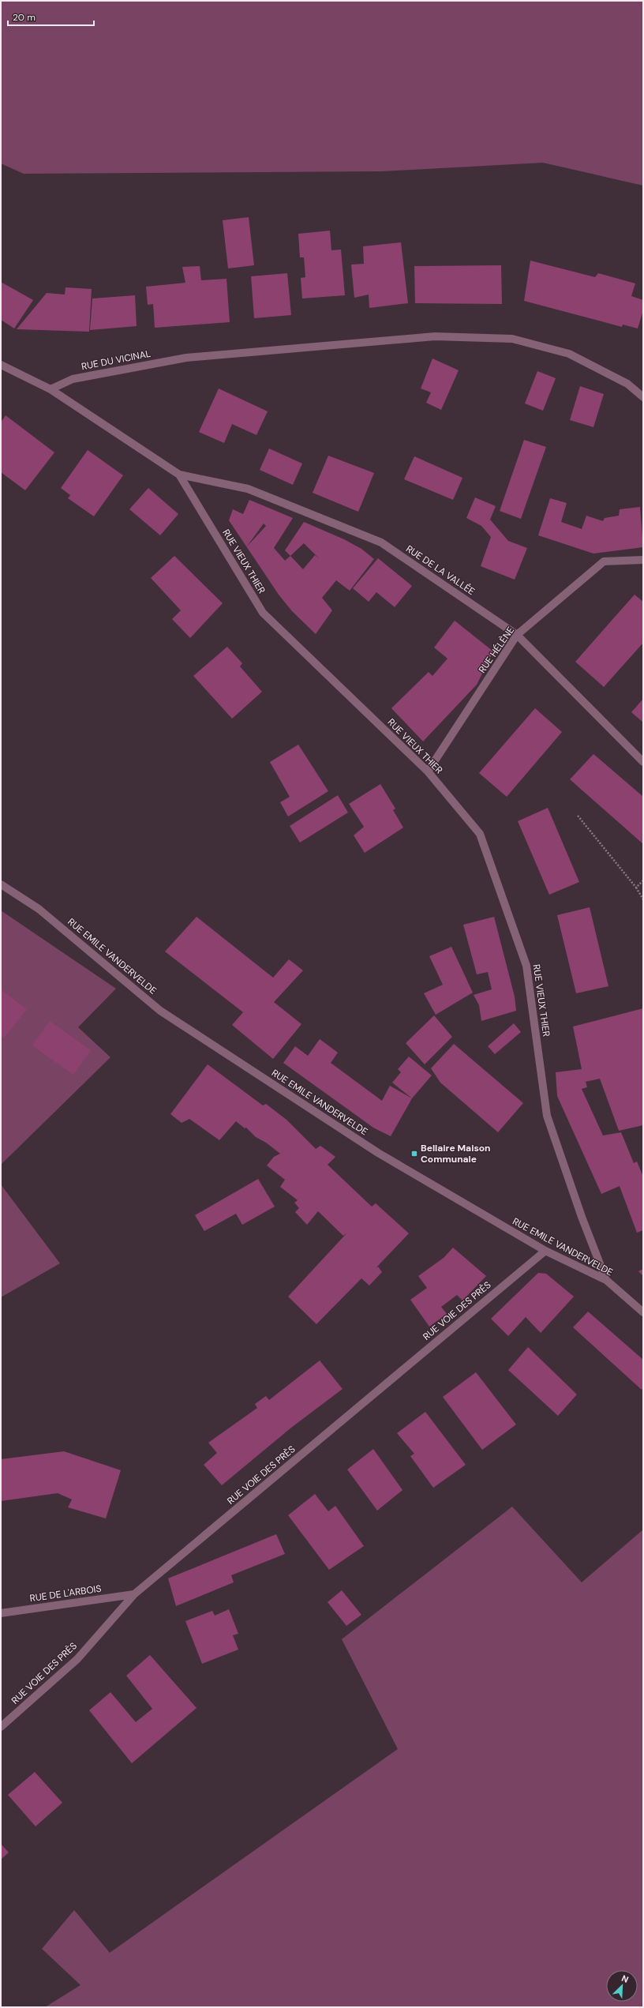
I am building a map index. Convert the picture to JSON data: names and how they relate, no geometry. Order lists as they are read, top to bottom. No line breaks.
{"streets":{"street":["RUE DU VICINAL","RUE VIEUX THIER","RUE DE LA VALLÉE","RUE HÉLÈNE","RUE EMILE VANDERVELDE","RUE VOIE DES PRÈS","RUE DE L'ARBOIS"]},"crossings":[["RUE DU VICINAL","RUE VIEUX THIER"],["RUE VIEUX THIER","RUE DE LA VALLÉE"],["RUE VIEUX THIER","RUE HÉLÈNE"],["RUE VIEUX THIER","RUE EMILE VANDERVELDE"],["RUE DE LA VALLÉE","RUE HÉLÈNE"],["RUE EMILE VANDERVELDE","RUE VOIE DES PRÈS"],["RUE VOIE DES PRÈS","RUE DE L'ARBOIS"]],"places":{"transit":["Bellaire Maison Communale"]},"scale_bar":"20 m","north":"top right"}
